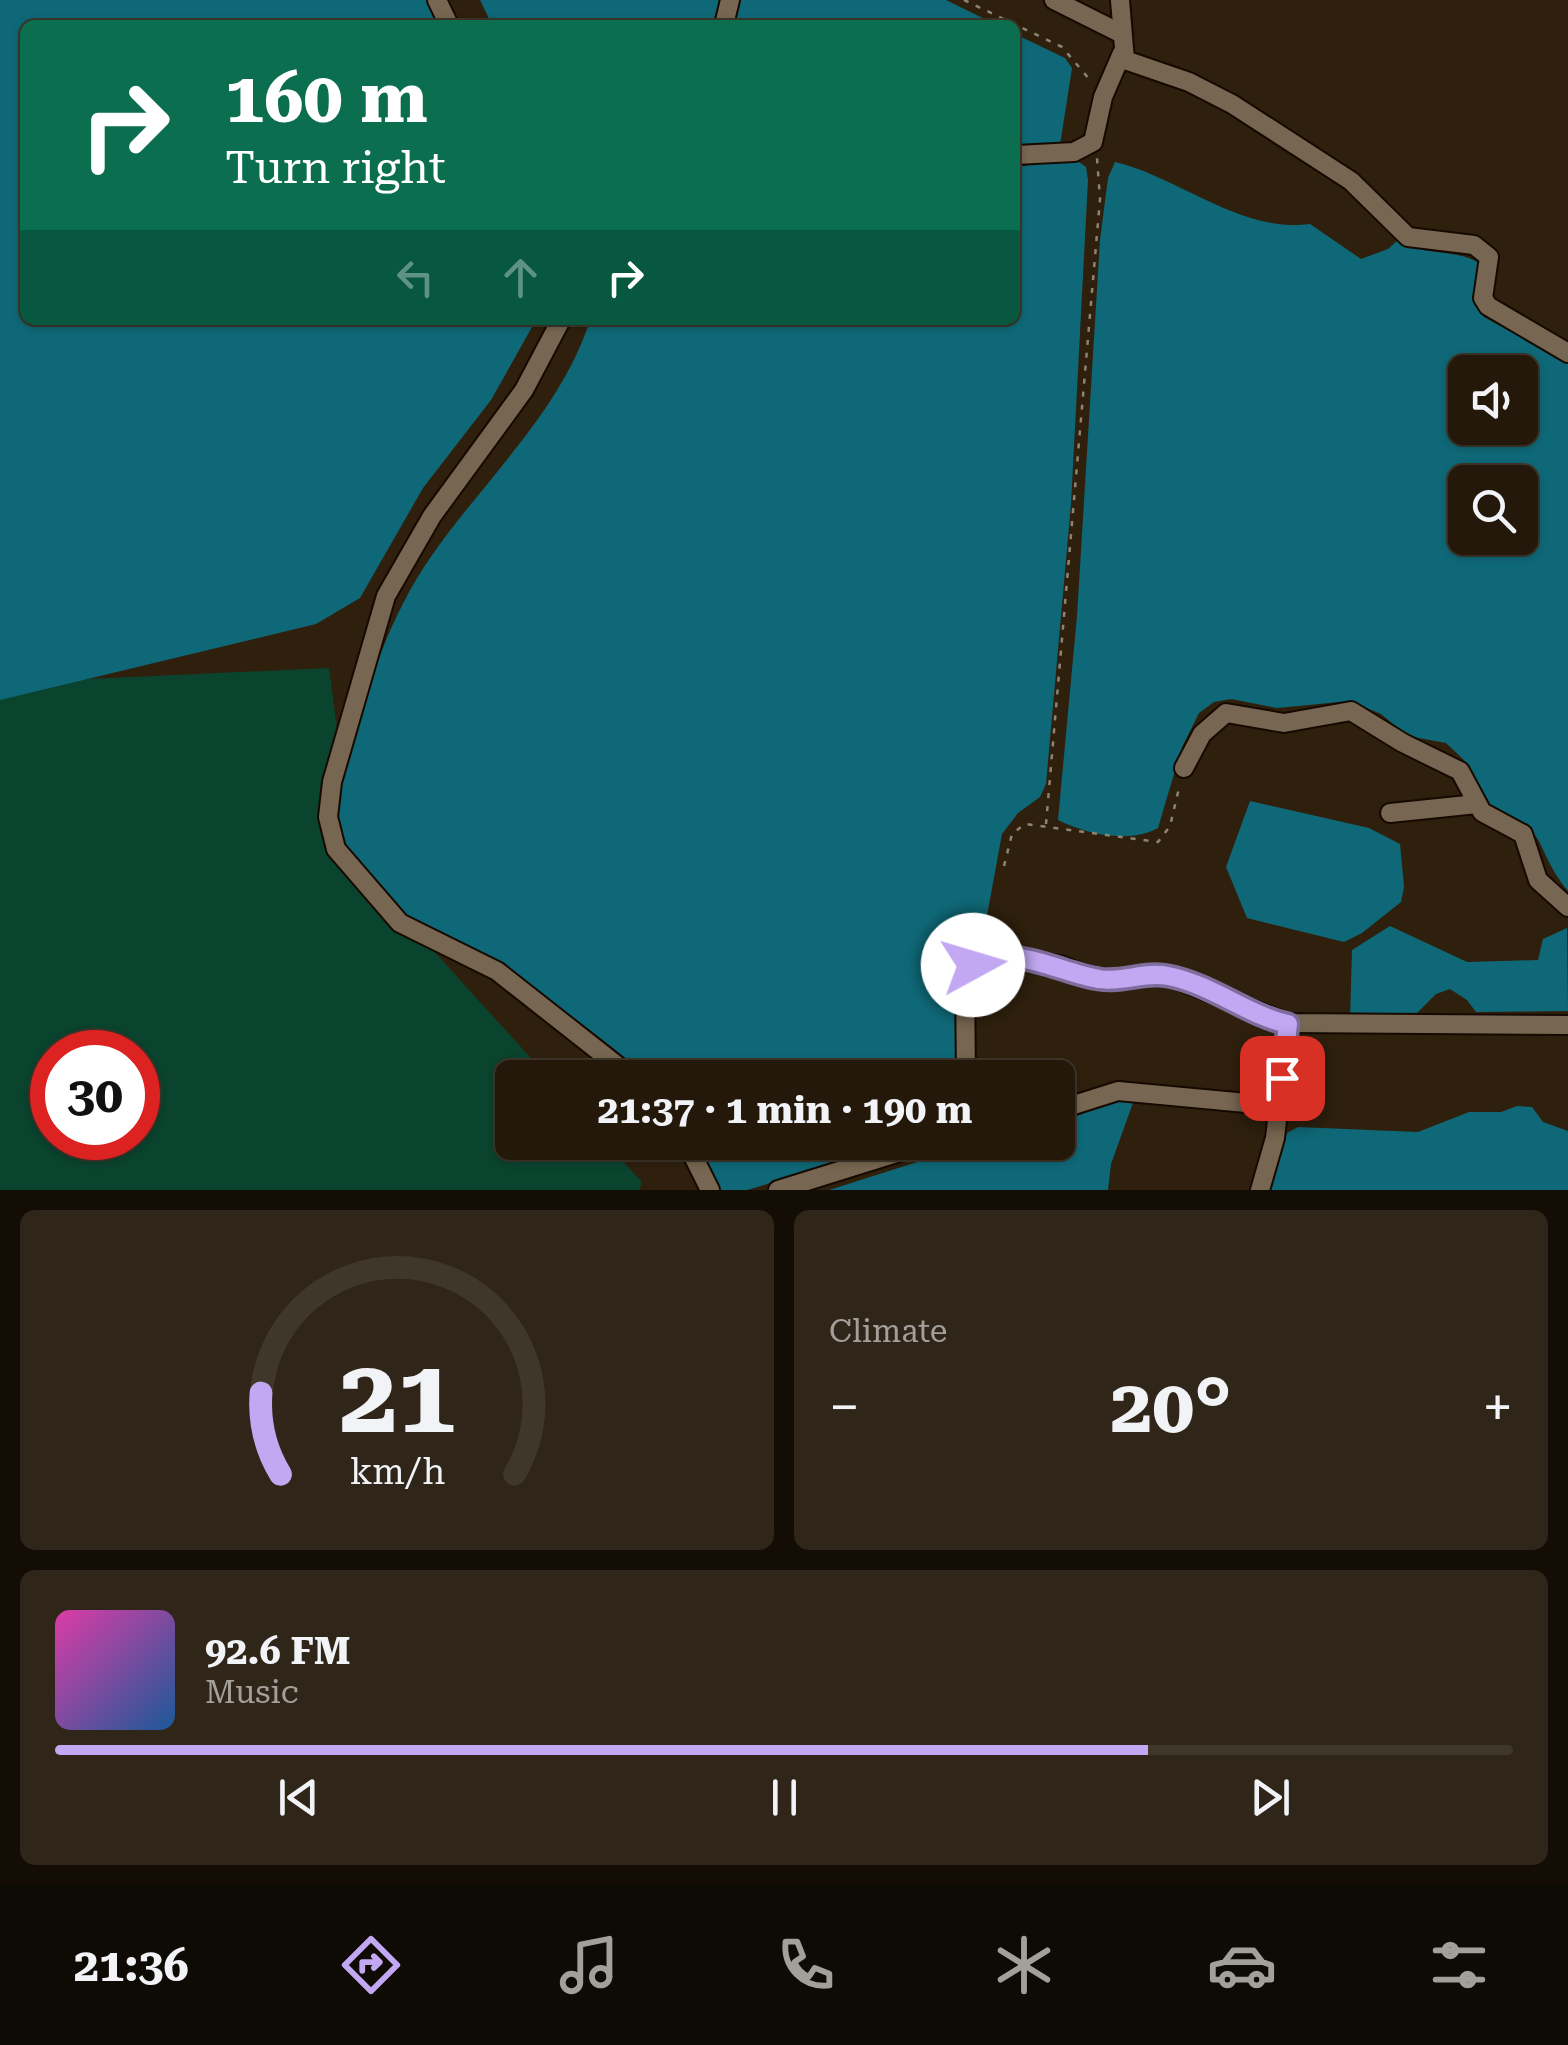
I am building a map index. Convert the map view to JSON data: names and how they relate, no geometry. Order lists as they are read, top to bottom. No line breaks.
{"page":{"turn":["160 m","Turn right"],"limit":"30","trip":"21:37 · 1 min · 190 m","tile":"Climate","heat":["−","20°","+"],"song":["92.6 FM","Music"],"tabs":"21:36","gauge":["21","km/h"]}}
